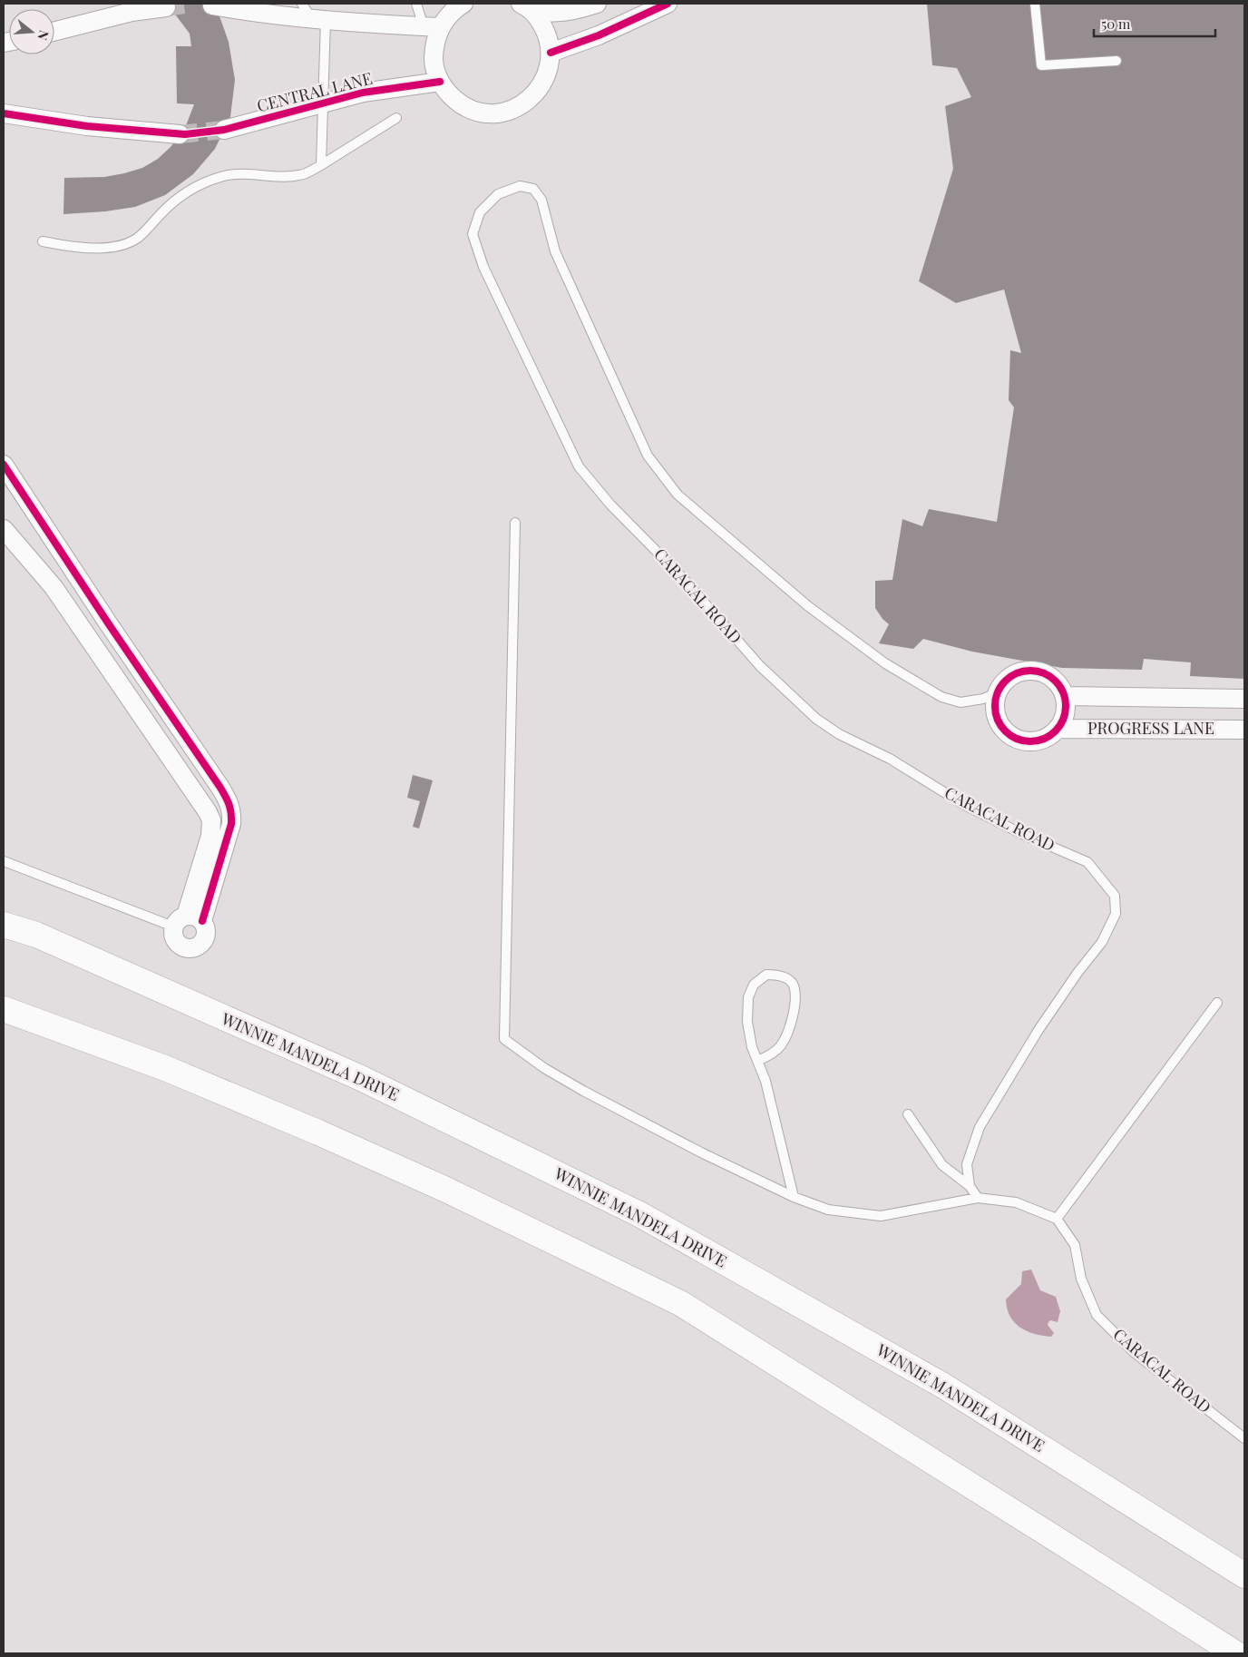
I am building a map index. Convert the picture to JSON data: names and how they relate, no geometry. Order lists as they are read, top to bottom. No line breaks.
{"streets":{"main road":["WINNIE MANDELA DRIVE"],"street":["CENTRAL LANE","PROGRESS LANE"],"lane":["CARACAL ROAD"]},"crossings":[["CARACAL ROAD","PROGRESS LANE"]],"scale_bar":"50 m","north":"right"}
